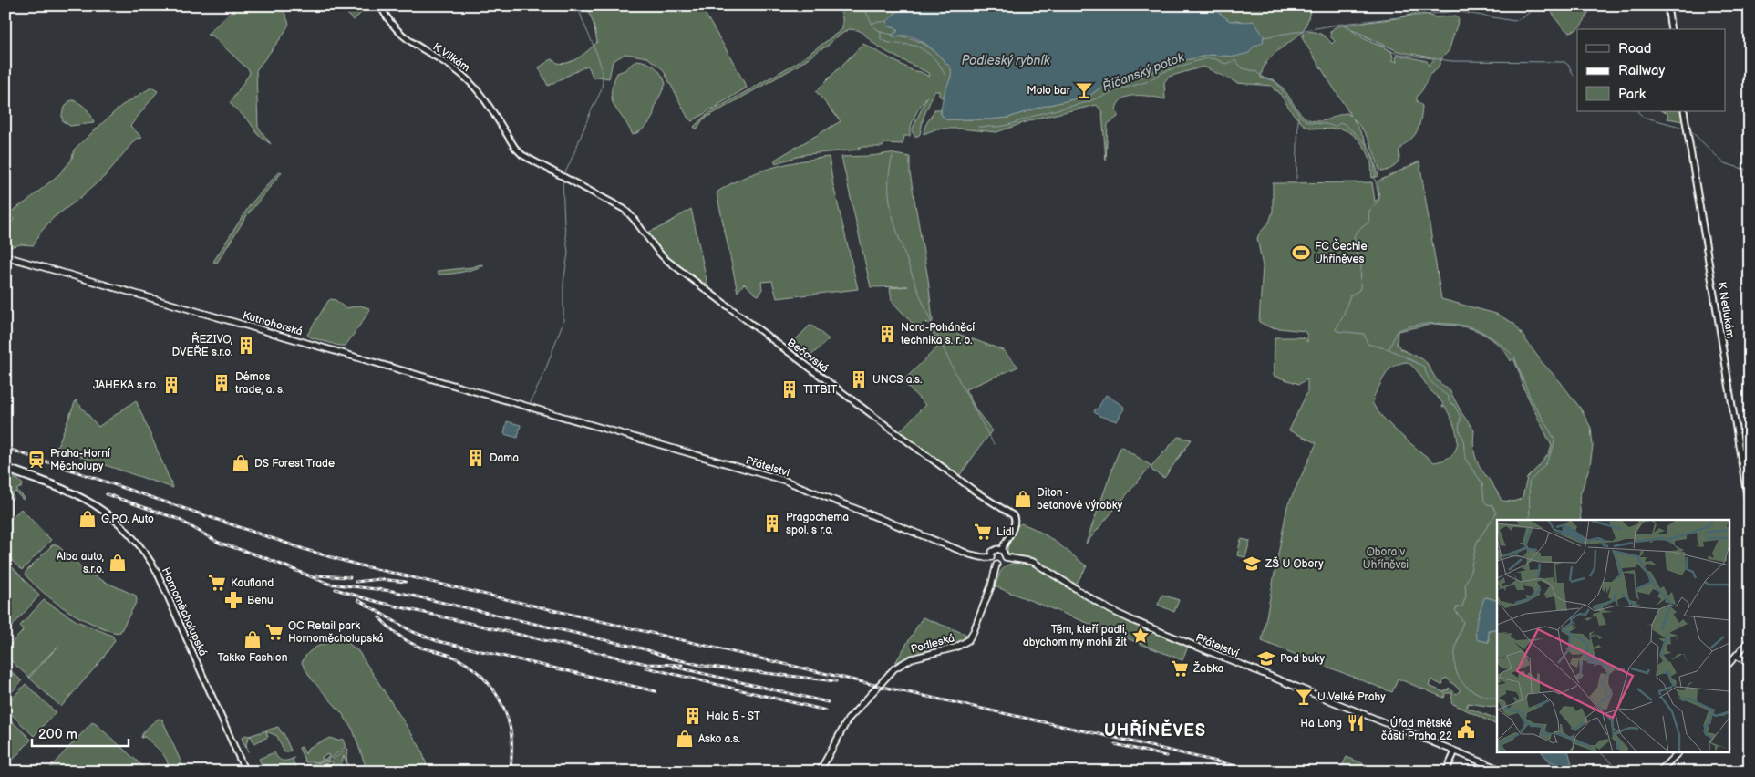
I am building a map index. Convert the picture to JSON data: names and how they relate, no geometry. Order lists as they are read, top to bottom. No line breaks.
{"streets":{"main road":["Kutnohorská","Přátelství","Podleská"],"street":["K Vilkám","K Netlukám","Bečovská","Hornoměcholupská"]},"crossings":[["K Vilkám","Bečovská"],["Kutnohorská","Přátelství"],["Bečovská","Přátelství"],["Bečovská","Podleská"],["Přátelství","Podleská"]],"districts":["UHŘÍNĚVES"],"water":["Podleský rybník","Říčanský potok"],"parks":["Obora v Uhříněvsi"],"places":{"bar":["Molo bar","U Velké Prahy"],"sports":["FC Čechie Uhříněves"],"building":["Nord-Poháněcí technika s. r. o.","ŘEZIVO, DVEŘE s.r.o.","UNCS a.s.","Démos trade, a. s.","JAHEKA s.r.o.","TITBIT","Dama","Pragochema spol. s r.o.","Hala 5 - ST"],"station":["Praha-Horní Měcholupy"],"shop":["DS Forest Trade","Diton - betonové výrobky","G.P.O. Auto","Alba auto, s.r.o.","Takko Fashion","Asko a.s."],"supermarket":["Lidl","Kaufland","OC Retail park Hornoměcholupská","Žabka"],"school or university":["ZŠ U Obory","Pod buky"],"pharmacy":["Benu"],"place":["Těm, kteří padli, abychom my mohli žít"],"restaurant":["Ha Long"],"public building":["Úřad mětské části Praha 22"]},"legend":["Road","Railway","Park"],"scale_bar":"200 m"}
